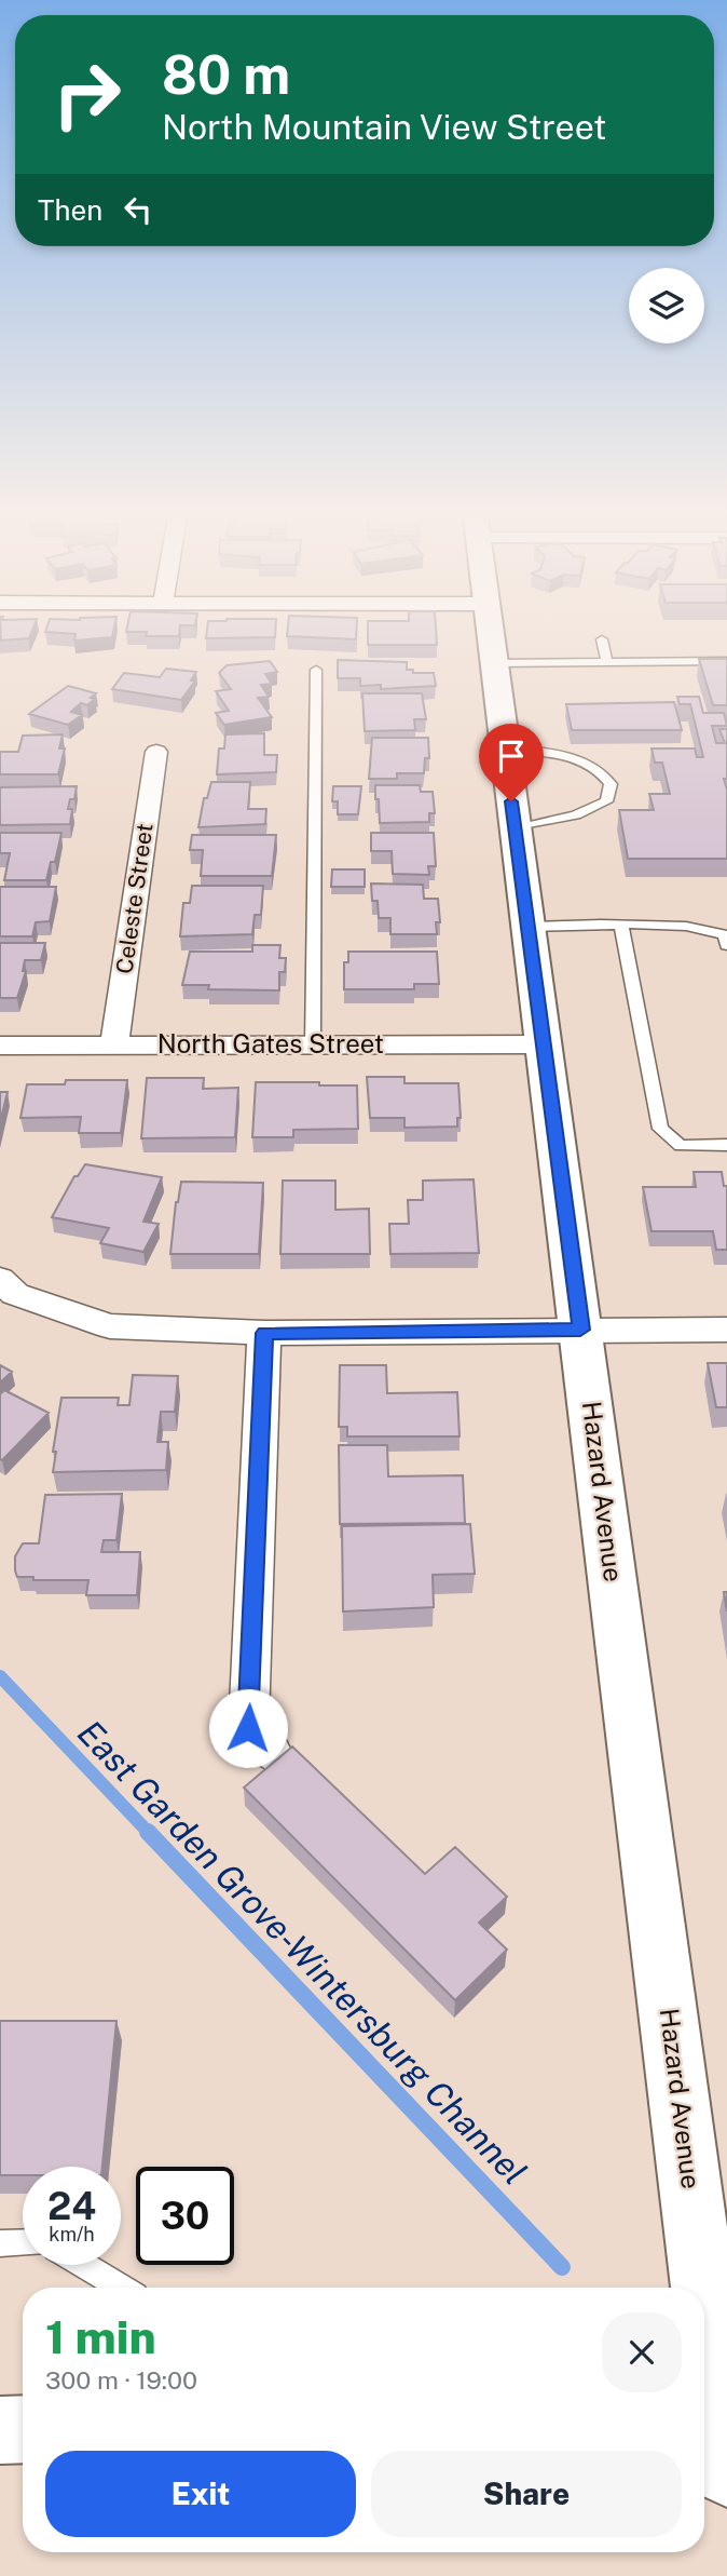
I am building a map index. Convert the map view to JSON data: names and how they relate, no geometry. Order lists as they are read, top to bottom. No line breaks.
{"streets":{"street":["Celeste Street","North Gates Street","Hazard Avenue"]},"crossings":[["Celeste Street","North Gates Street"],["North Gates Street","Hazard Avenue"]],"water":["East Garden Grove-Wintersburg Channel"],"page":{"turn":["80 m","North Mountain View Street"],"then":"Then","speed":"24 km/h","limit":"30","heading":["1 min","300 m · 19:00"],"buttons":["Exit","Share"]}}
